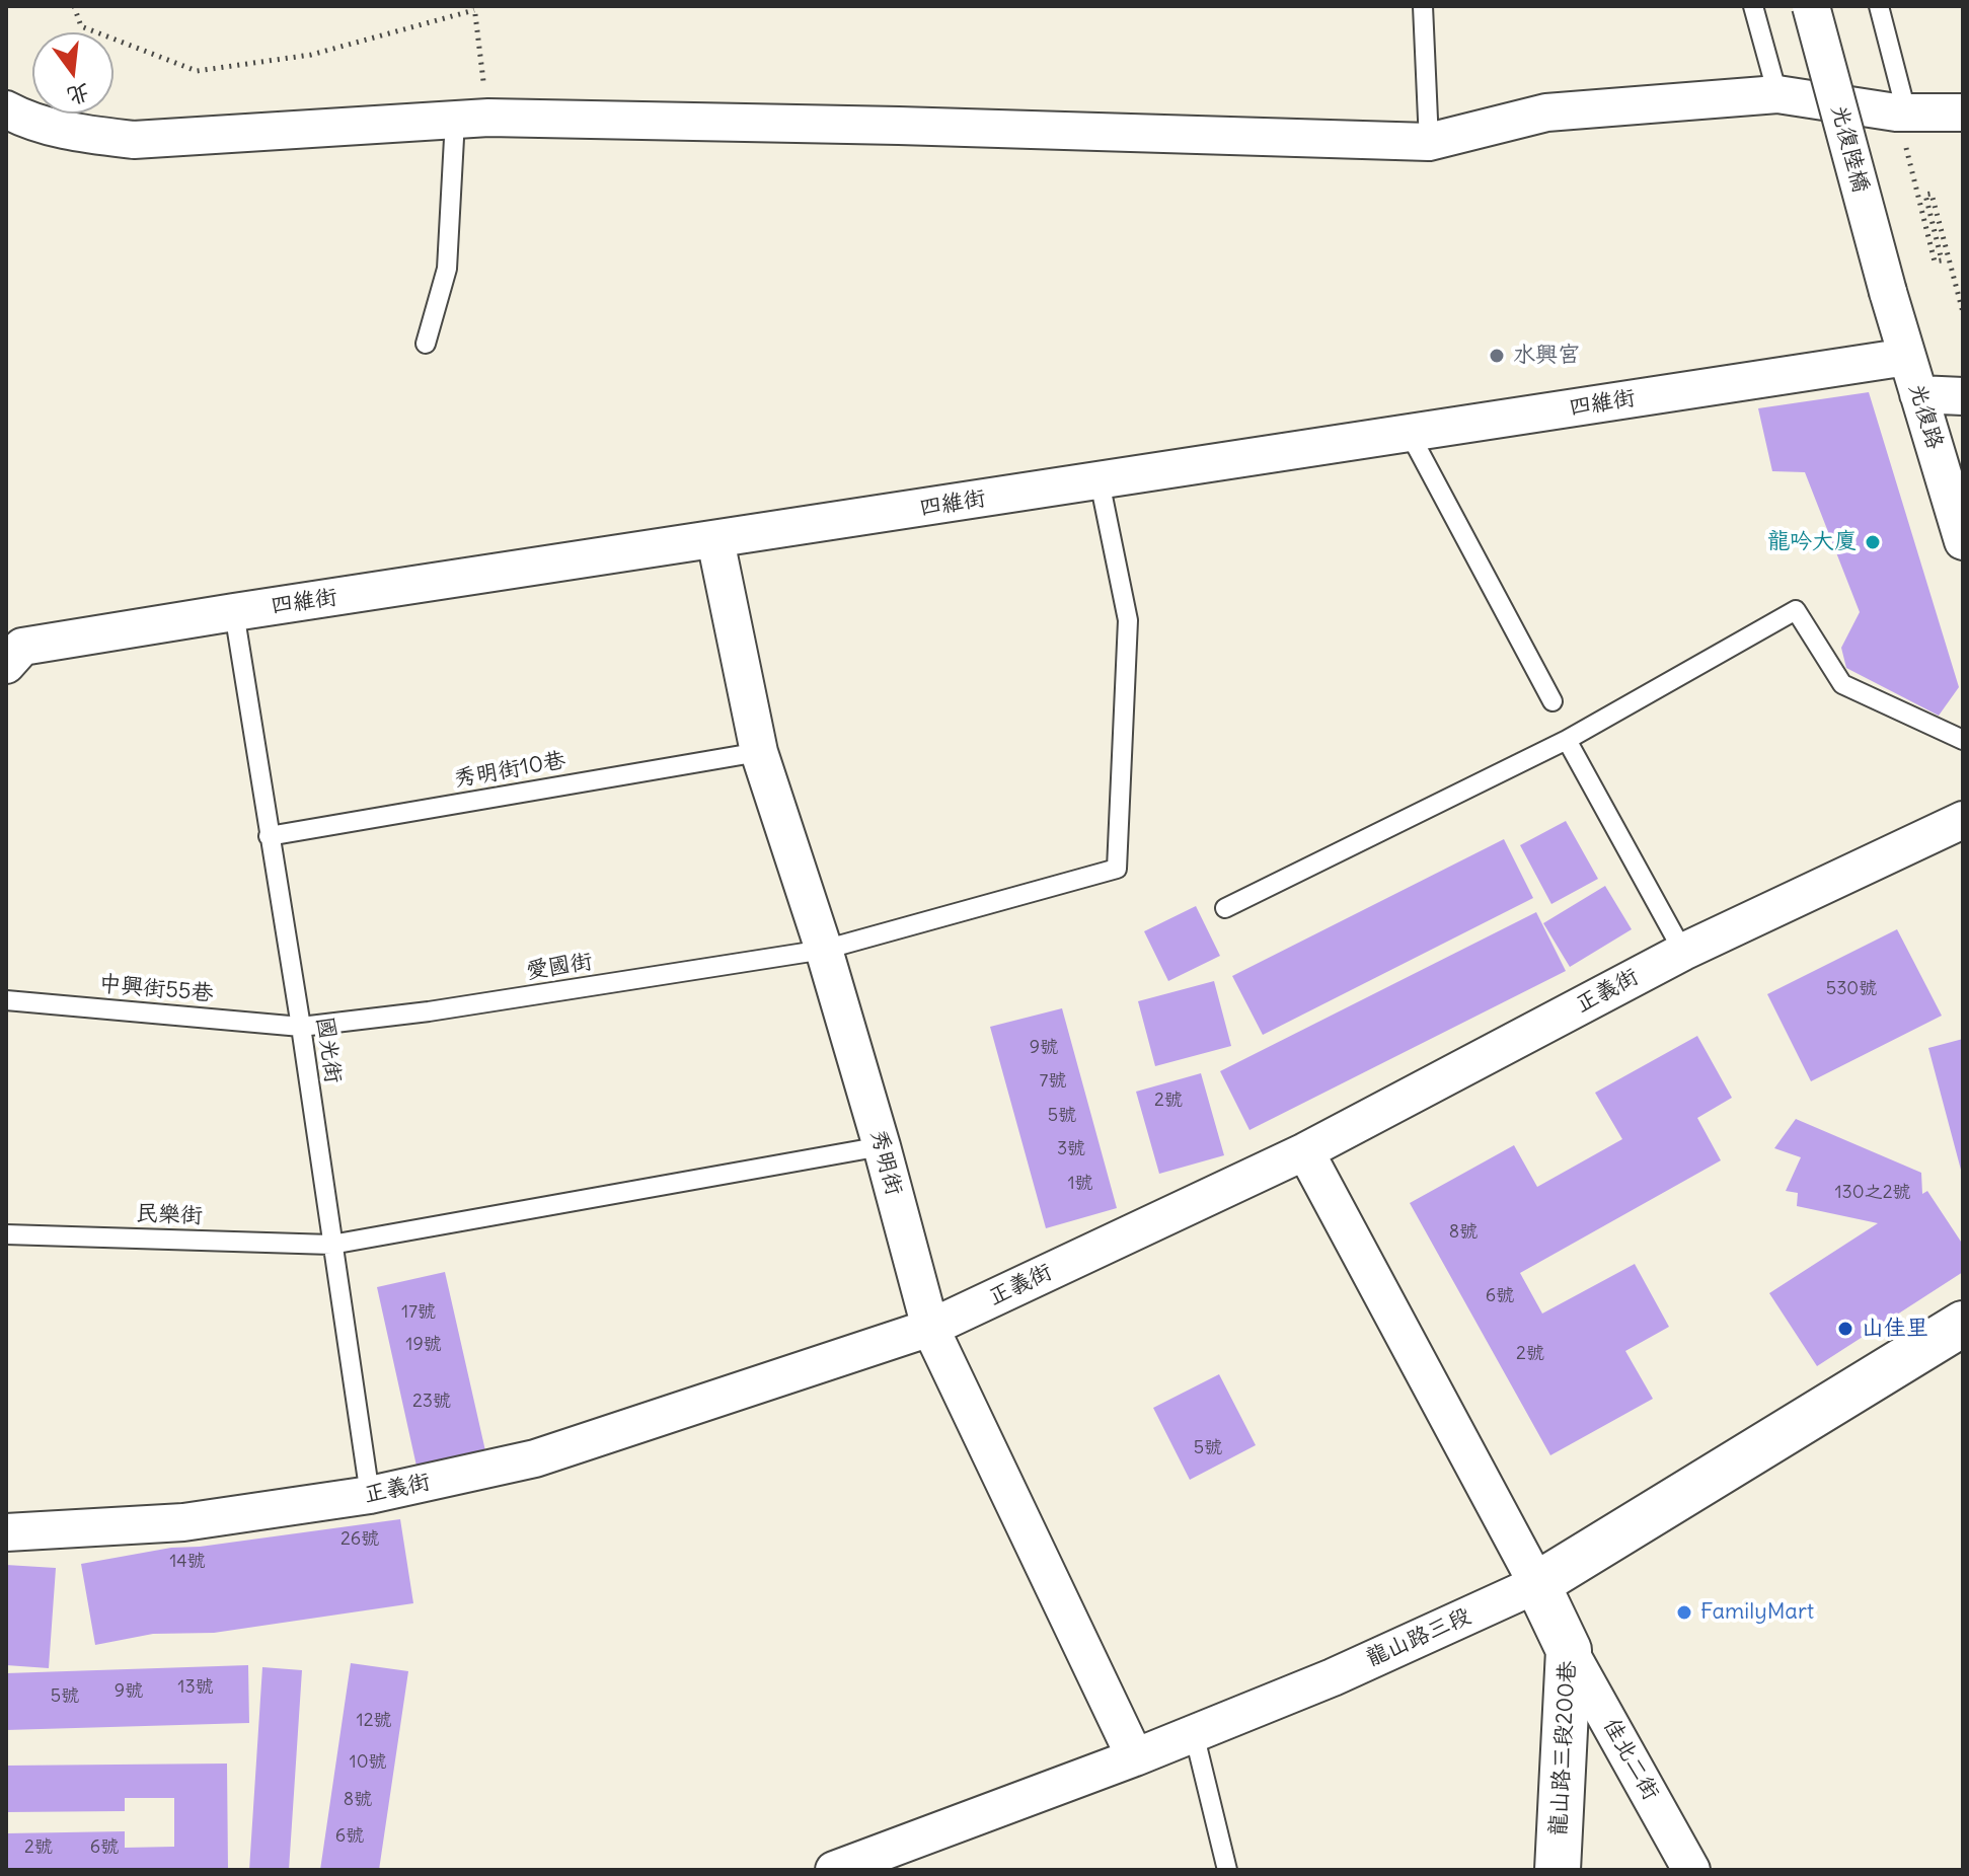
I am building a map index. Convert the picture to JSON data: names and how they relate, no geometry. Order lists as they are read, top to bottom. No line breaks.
{"streets":{"street":["光復陸橋","四維街","光復路","正義街","秀明街","龍山路三段","龍山路三段200巷","佳北二街"],"lane":["秀明街10巷","愛國街","中興街55巷","國光街","民樂街"]},"crossings":[["光復陸橋","光復路"],["四維街","光復路"],["四維街","愛國街"],["四維街","國光街"],["四維街","秀明街"],["秀明街10巷","國光街"],["秀明街10巷","秀明街"],["愛國街","中興街55巷"],["愛國街","國光街"],["愛國街","秀明街"],["中興街55巷","國光街"],["正義街","國光街"],["正義街","秀明街"],["國光街","民樂街"],["秀明街","民樂街"],["秀明街","龍山路三段"],["龍山路三段","龍山路三段200巷"],["龍山路三段200巷","佳北二街"]],"places":["水興宮","龍吟大廈","山佳里","FamilyMart"],"house_numbers":["530號","9號","7號","2號","5號","3號","1號","130之2號","8號","6號","17號","19號","2號","23號","5號","26號","14號","13號","9號","5號","12號","10號","8號","6號","2號","6號"],"north":"bottom"}
